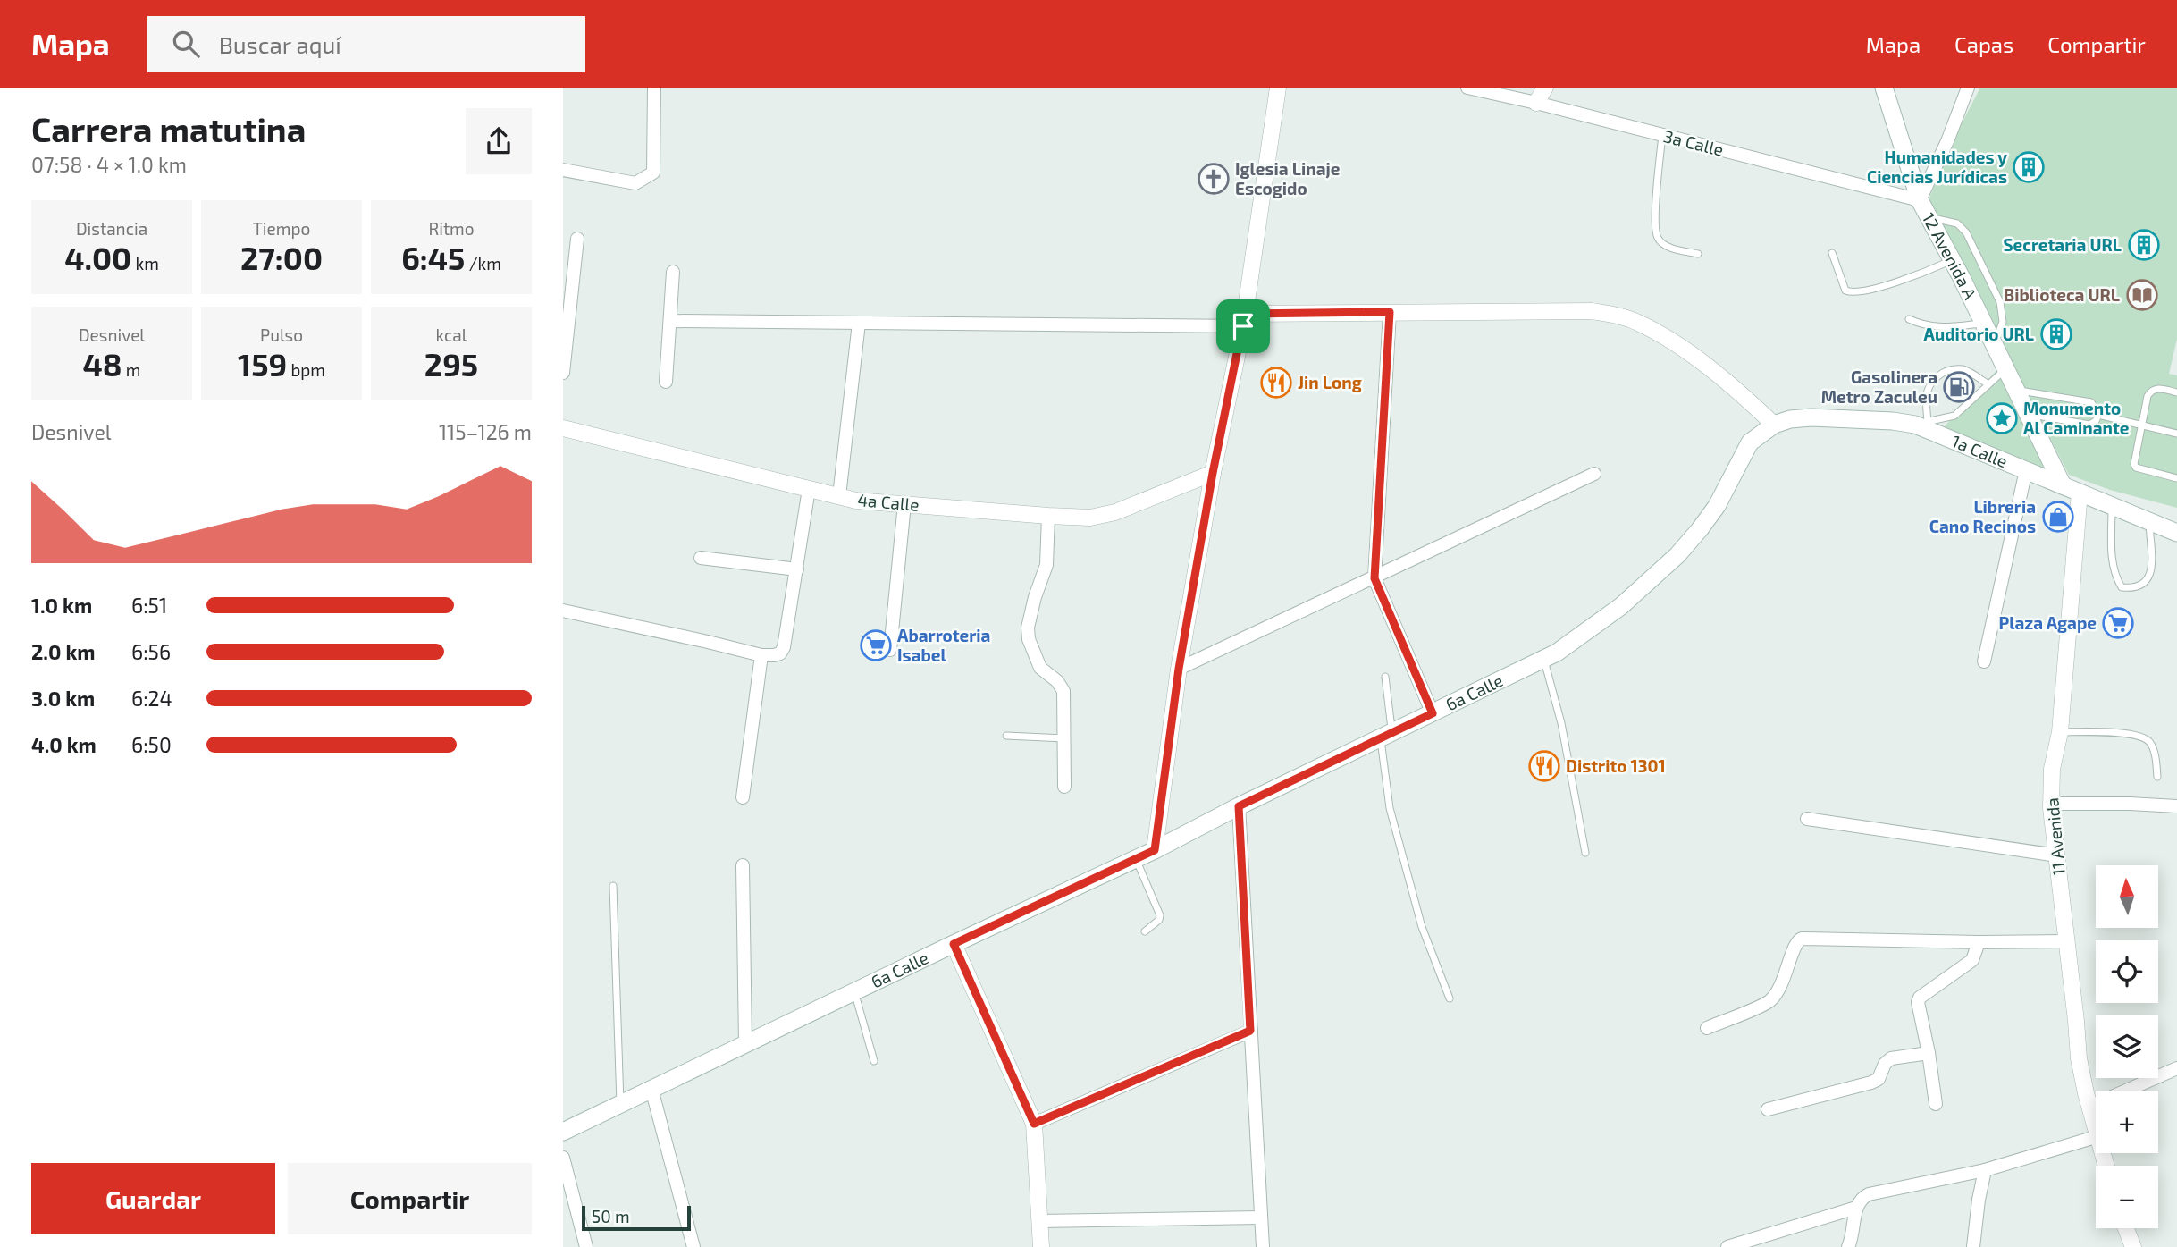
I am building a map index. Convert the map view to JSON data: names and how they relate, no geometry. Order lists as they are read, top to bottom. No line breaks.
{"streets":{"main road":["12 Avenida A","1a Calle","6a Calle"],"street":["3a Calle","4a Calle","11 Avenida"]},"crossings":[["3a Calle","12 Avenida A"],["12 Avenida A","1a Calle"],["1a Calle","6a Calle"],["1a Calle","11 Avenida"]],"places":{"building":["Humanidades y Ciencias Jurídicas","Secretaria URL","Auditorio URL"],"church":["Iglesia Linaje Escogido"],"library":["Biblioteca URL"],"restaurant":["Jin Long","Distrito 1301"],"fuel station":["Gasolinera Metro Zaculeu"],"place":["Monumento Al Caminante"],"shop":["Libreria Cano Recinos"],"supermarket":["Plaza Agape","Abarroteria Isabel"]},"scale_bar":"50 m","north":"top","page":{"header":"Mapa","search":"Buscar aquí","nav":["Mapa","Capas","Compartir"],"heading":["Carrera matutina","07:58 · 4 × 1.0 km"],"stats":[["Distancia","4.00 km"],["Tiempo","27:00"],["Ritmo","6:45 /km"],["Desnivel","48 m"],["Pulso","159 bpm"],["kcal","295"]],"chart":["Desnivel","115–126 m"],"list":[{"name":"1.0 km","note":"6:51"},{"name":"2.0 km","note":"6:56"},{"name":"3.0 km","note":"6:24"},{"name":"4.0 km","note":"6:50"}],"map_buttons":["+","−"],"buttons":["Guardar","Compartir"],"scale":"50 m"}}
